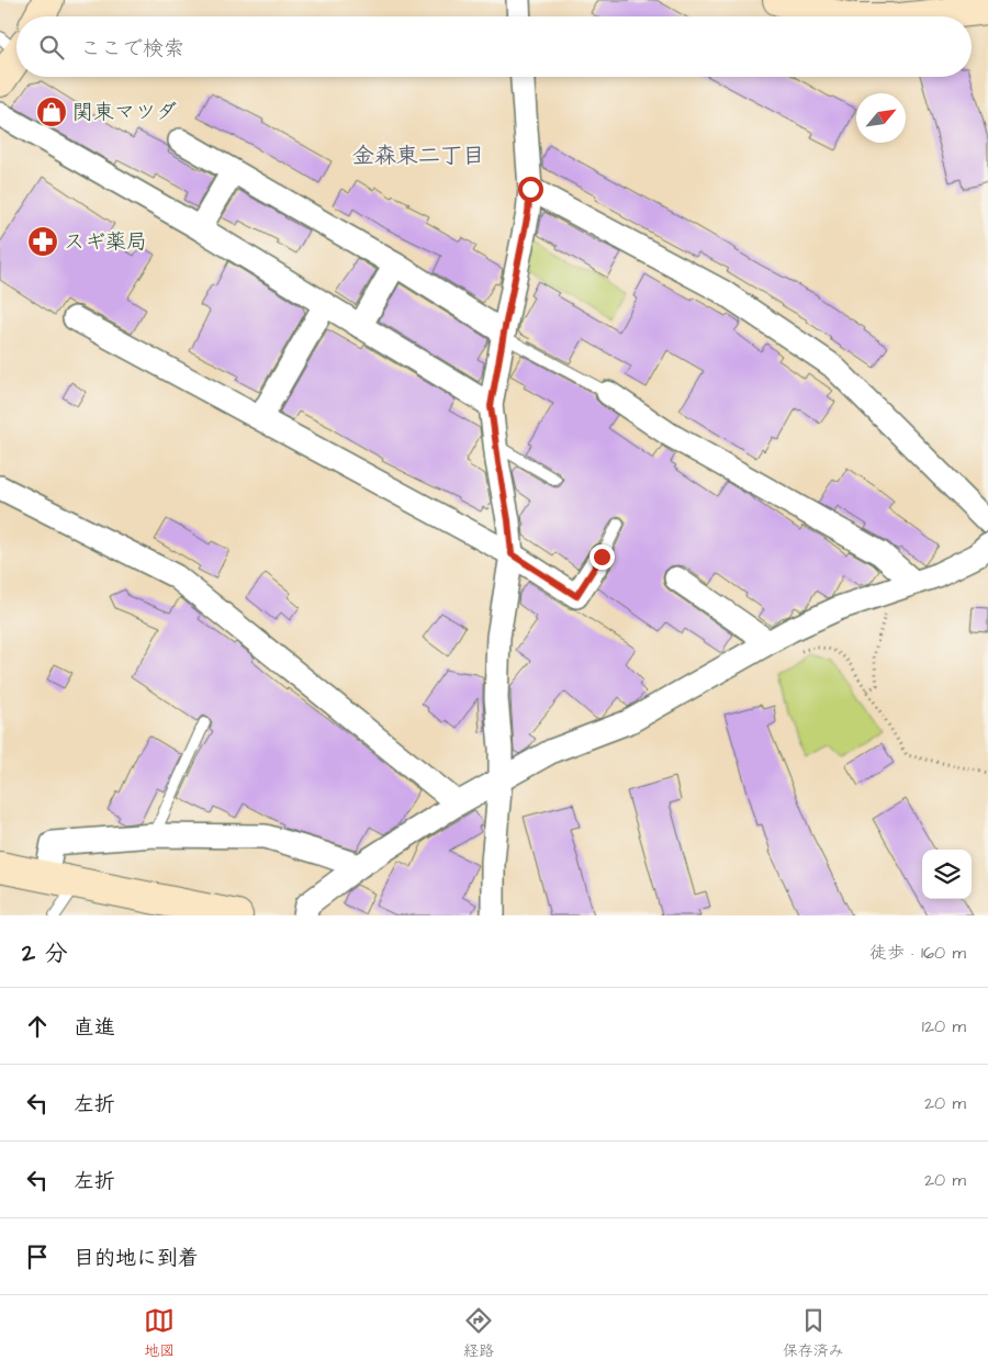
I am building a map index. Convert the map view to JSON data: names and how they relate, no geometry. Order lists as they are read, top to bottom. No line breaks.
{"districts":["金森東二丁目"],"places":{"shop":["関東マツダ"],"pharmacy":["スギ薬局"]},"north":"top right","page":{"search":"ここで検索","heading":["2 分","徒歩 · 160 m"],"list":[["直進","120 m"],["左折","20 m"],["左折","20 m"],"目的地に到着"],"nav":["地図","経路","保存済み"]}}
